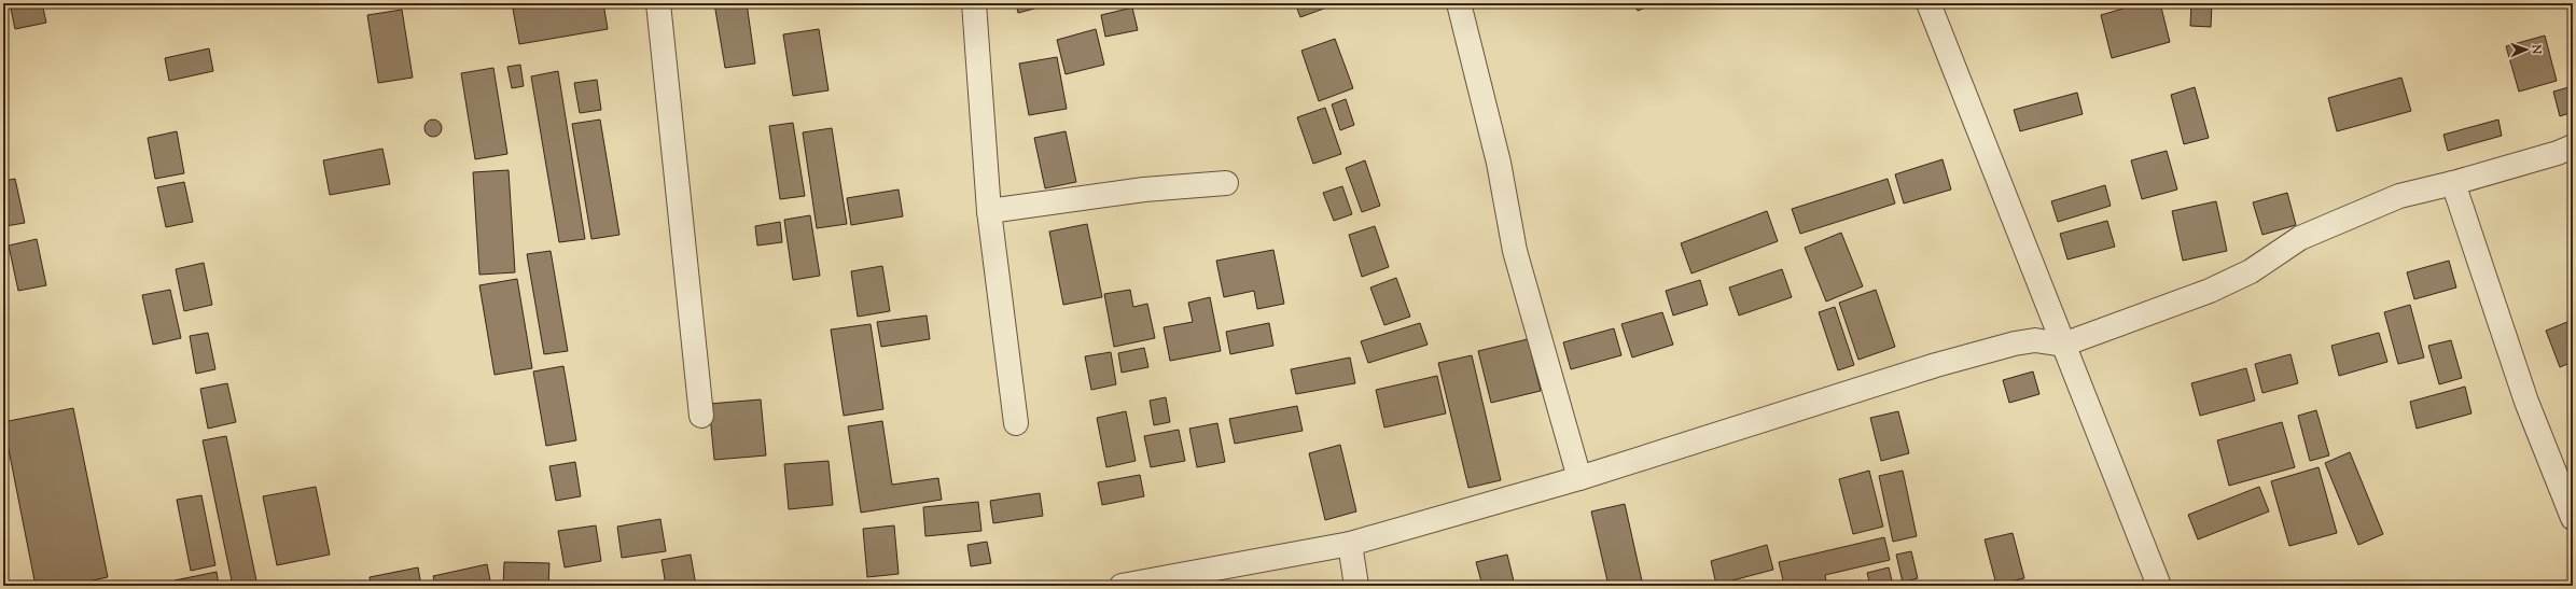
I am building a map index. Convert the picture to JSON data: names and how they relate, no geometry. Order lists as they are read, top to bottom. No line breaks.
{"north":"right"}
